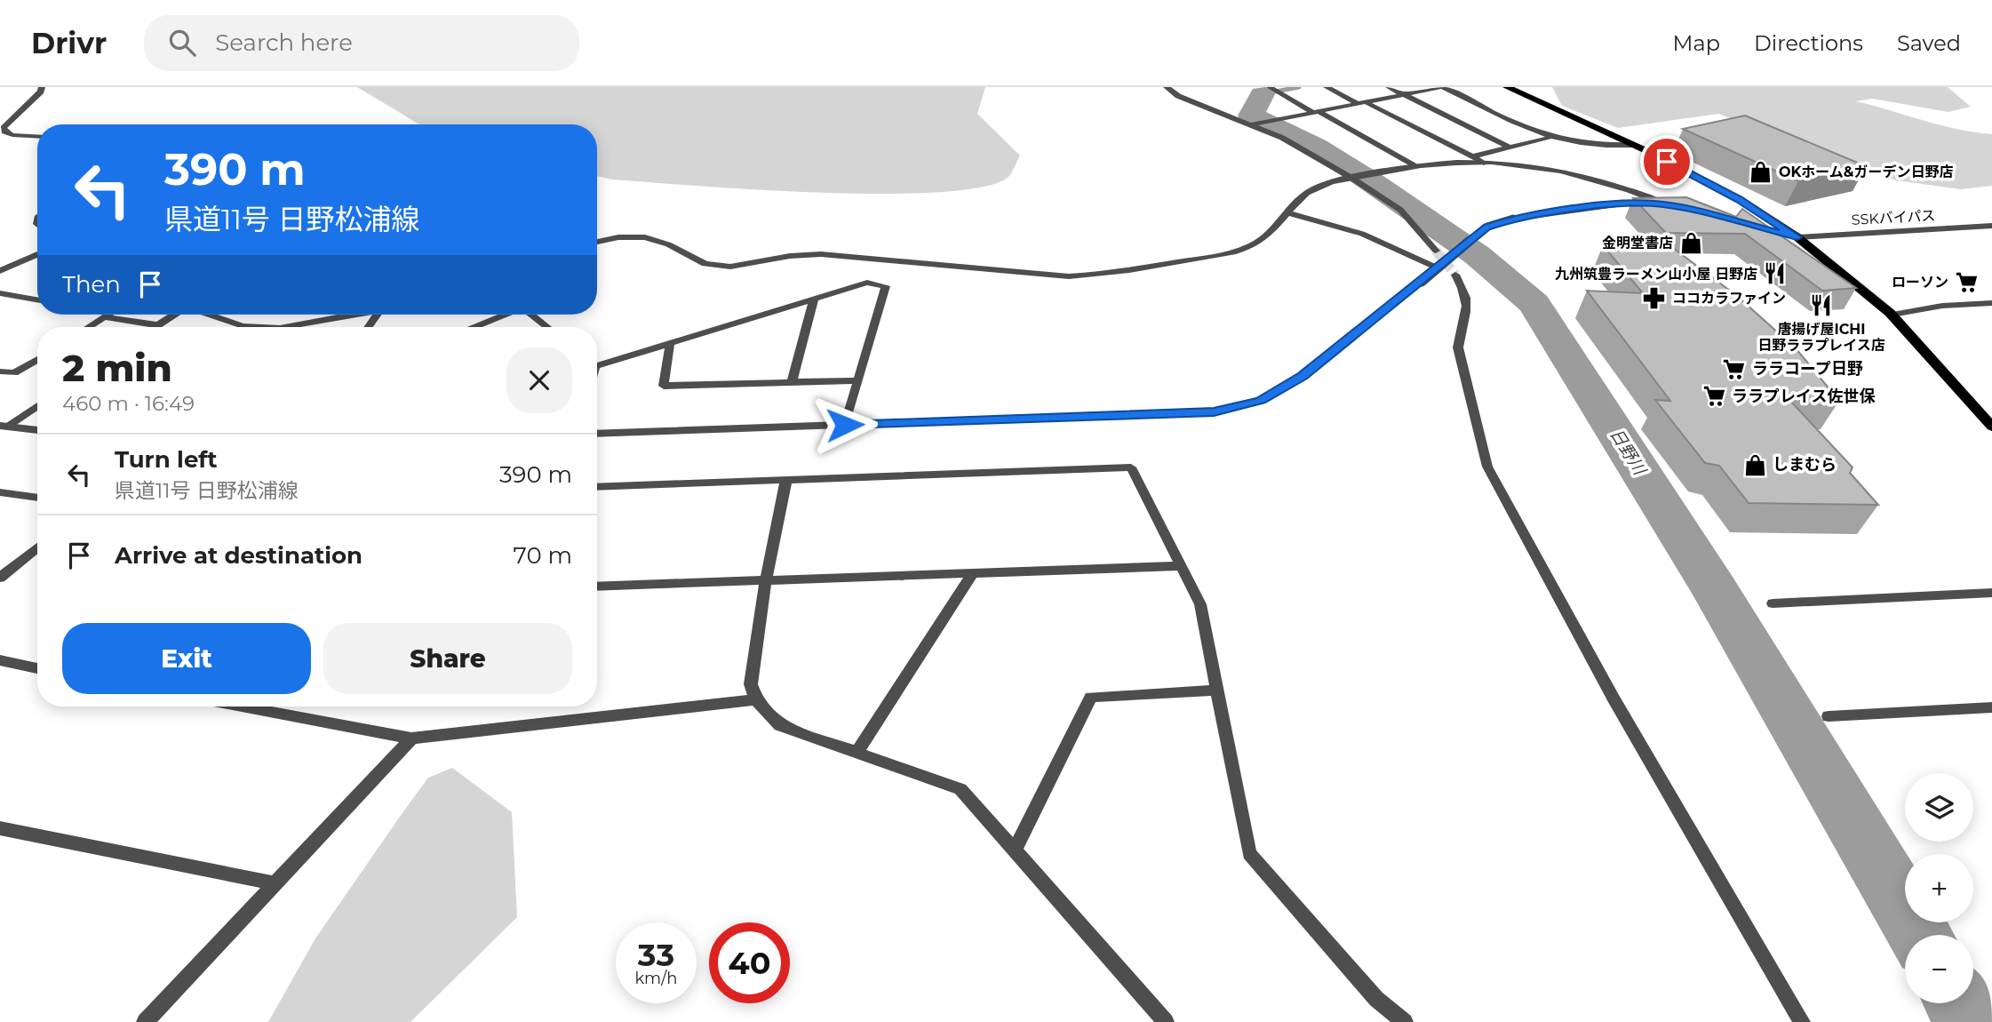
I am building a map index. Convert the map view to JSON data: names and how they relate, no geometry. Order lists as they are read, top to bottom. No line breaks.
{"streets":{"street":["SSKバイパス"]},"water":["日野川"],"places":{"shop":["OKホーム&ガーデン日野店","金明堂書店","しまむら"],"restaurant":["九州筑豊ラーメン山小屋 日野店","唐揚げ屋ICHI 日野ララプレイス店"],"supermarket":["ローソン","ララコープ日野","ララプレイス佐世保"],"pharmacy":["ココカラファイン"]},"page":{"header":"Drivr","search":"Search here","nav":["Map","Directions","Saved"],"turn":["390 m","県道11号 日野松浦線"],"then":"Then","heading":["2 min","460 m · 16:49"],"list":[{"name":"Turn left","note":"県道11号 日野松浦線","value":"390 m"},{"name":"Arrive at destination","value":"70 m"}],"buttons":["Exit","Share"],"map_buttons":["+","−"],"speed":"33 km/h","limit":"40"}}
